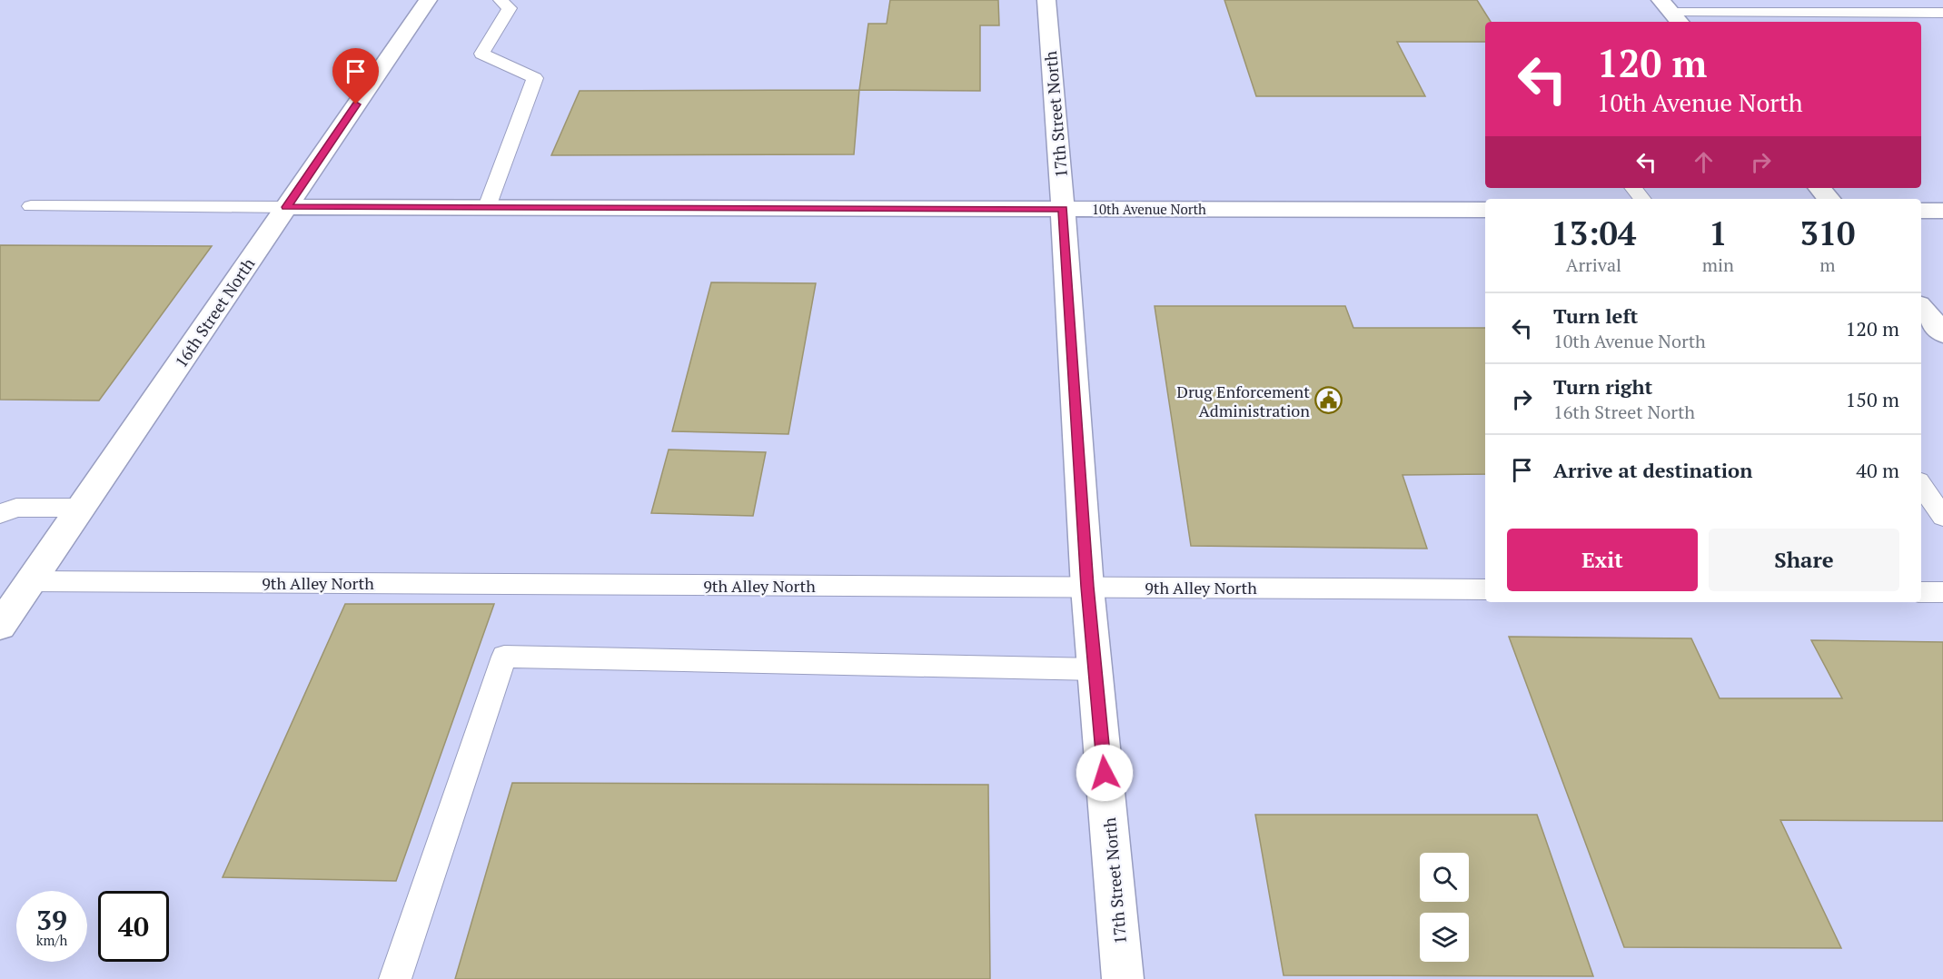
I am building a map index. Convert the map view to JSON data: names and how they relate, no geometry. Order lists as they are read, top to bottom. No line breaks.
{"streets":{"street":["17th Street North","10th Avenue North","16th Street North"],"lane":["9th Alley North"]},"crossings":[["17th Street North","10th Avenue North"],["17th Street North","9th Alley North"],["10th Avenue North","16th Street North"],["16th Street North","9th Alley North"]],"places":{"public building":["Drug Enforcement Administration"]},"page":{"turn":["120 m","10th Avenue North"],"eta":["13:04","Arrival","1","min","310","m"],"list":[{"name":"Turn left","note":"10th Avenue North","value":"120 m"},{"name":"Turn right","note":"16th Street North","value":"150 m"},{"name":"Arrive at destination","value":"40 m"}],"buttons":["Exit","Share"],"speed":"39 km/h","limit":"40"}}
